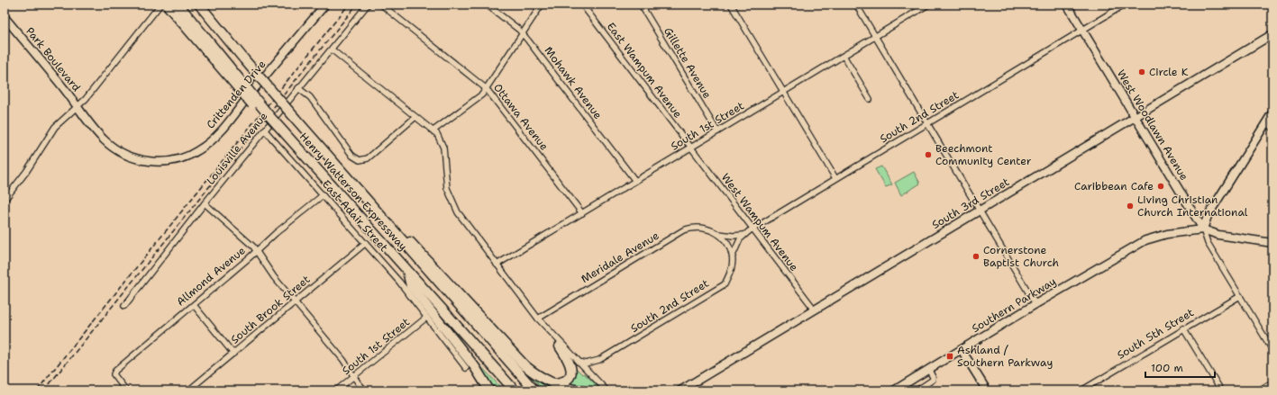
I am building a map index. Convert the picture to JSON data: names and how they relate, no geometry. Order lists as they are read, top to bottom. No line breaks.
{"streets":{"highway":["Henry Watterson Expressway"],"main road":["Park Boulevard","Crittenden Drive","West Woodlawn Avenue","South 3rd Street","Southern Parkway"],"street":["Gillette Avenue","East Wampum Avenue","Mohawk Avenue","Ottawa Avenue","South 2nd Street","South 1st Street","Louisville Avenue","East Adair Street","West Wampum Avenue","Meridale Avenue","Allmond Avenue","South Brook Street","South 5th Street"]},"crossings":[["Park Boulevard","Crittenden Drive"],["Gillette Avenue","South 1st Street"],["East Wampum Avenue","South 1st Street"],["East Wampum Avenue","West Wampum Avenue"],["Mohawk Avenue","South 1st Street"],["Ottawa Avenue","South 1st Street"],["South 2nd Street","West Woodlawn Avenue"],["South 2nd Street","West Wampum Avenue"],["South 2nd Street","Meridale Avenue"],["West Woodlawn Avenue","South 3rd Street"],["West Woodlawn Avenue","Southern Parkway"],["West Woodlawn Avenue","South 5th Street"],["South 1st Street","East Adair Street"],["South 1st Street","West Wampum Avenue"],["Louisville Avenue","East Adair Street"],["South 3rd Street","West Wampum Avenue"],["East Adair Street","Allmond Avenue"],["East Adair Street","South Brook Street"]],"places":{"other":["Circle K","Beechmont Community Center","Caribbean Cafe","Living Christian Church International","Cornerstone Baptist Church"],"transit":["Ashland / Southern Parkway"]},"scale_bar":"100 m"}
